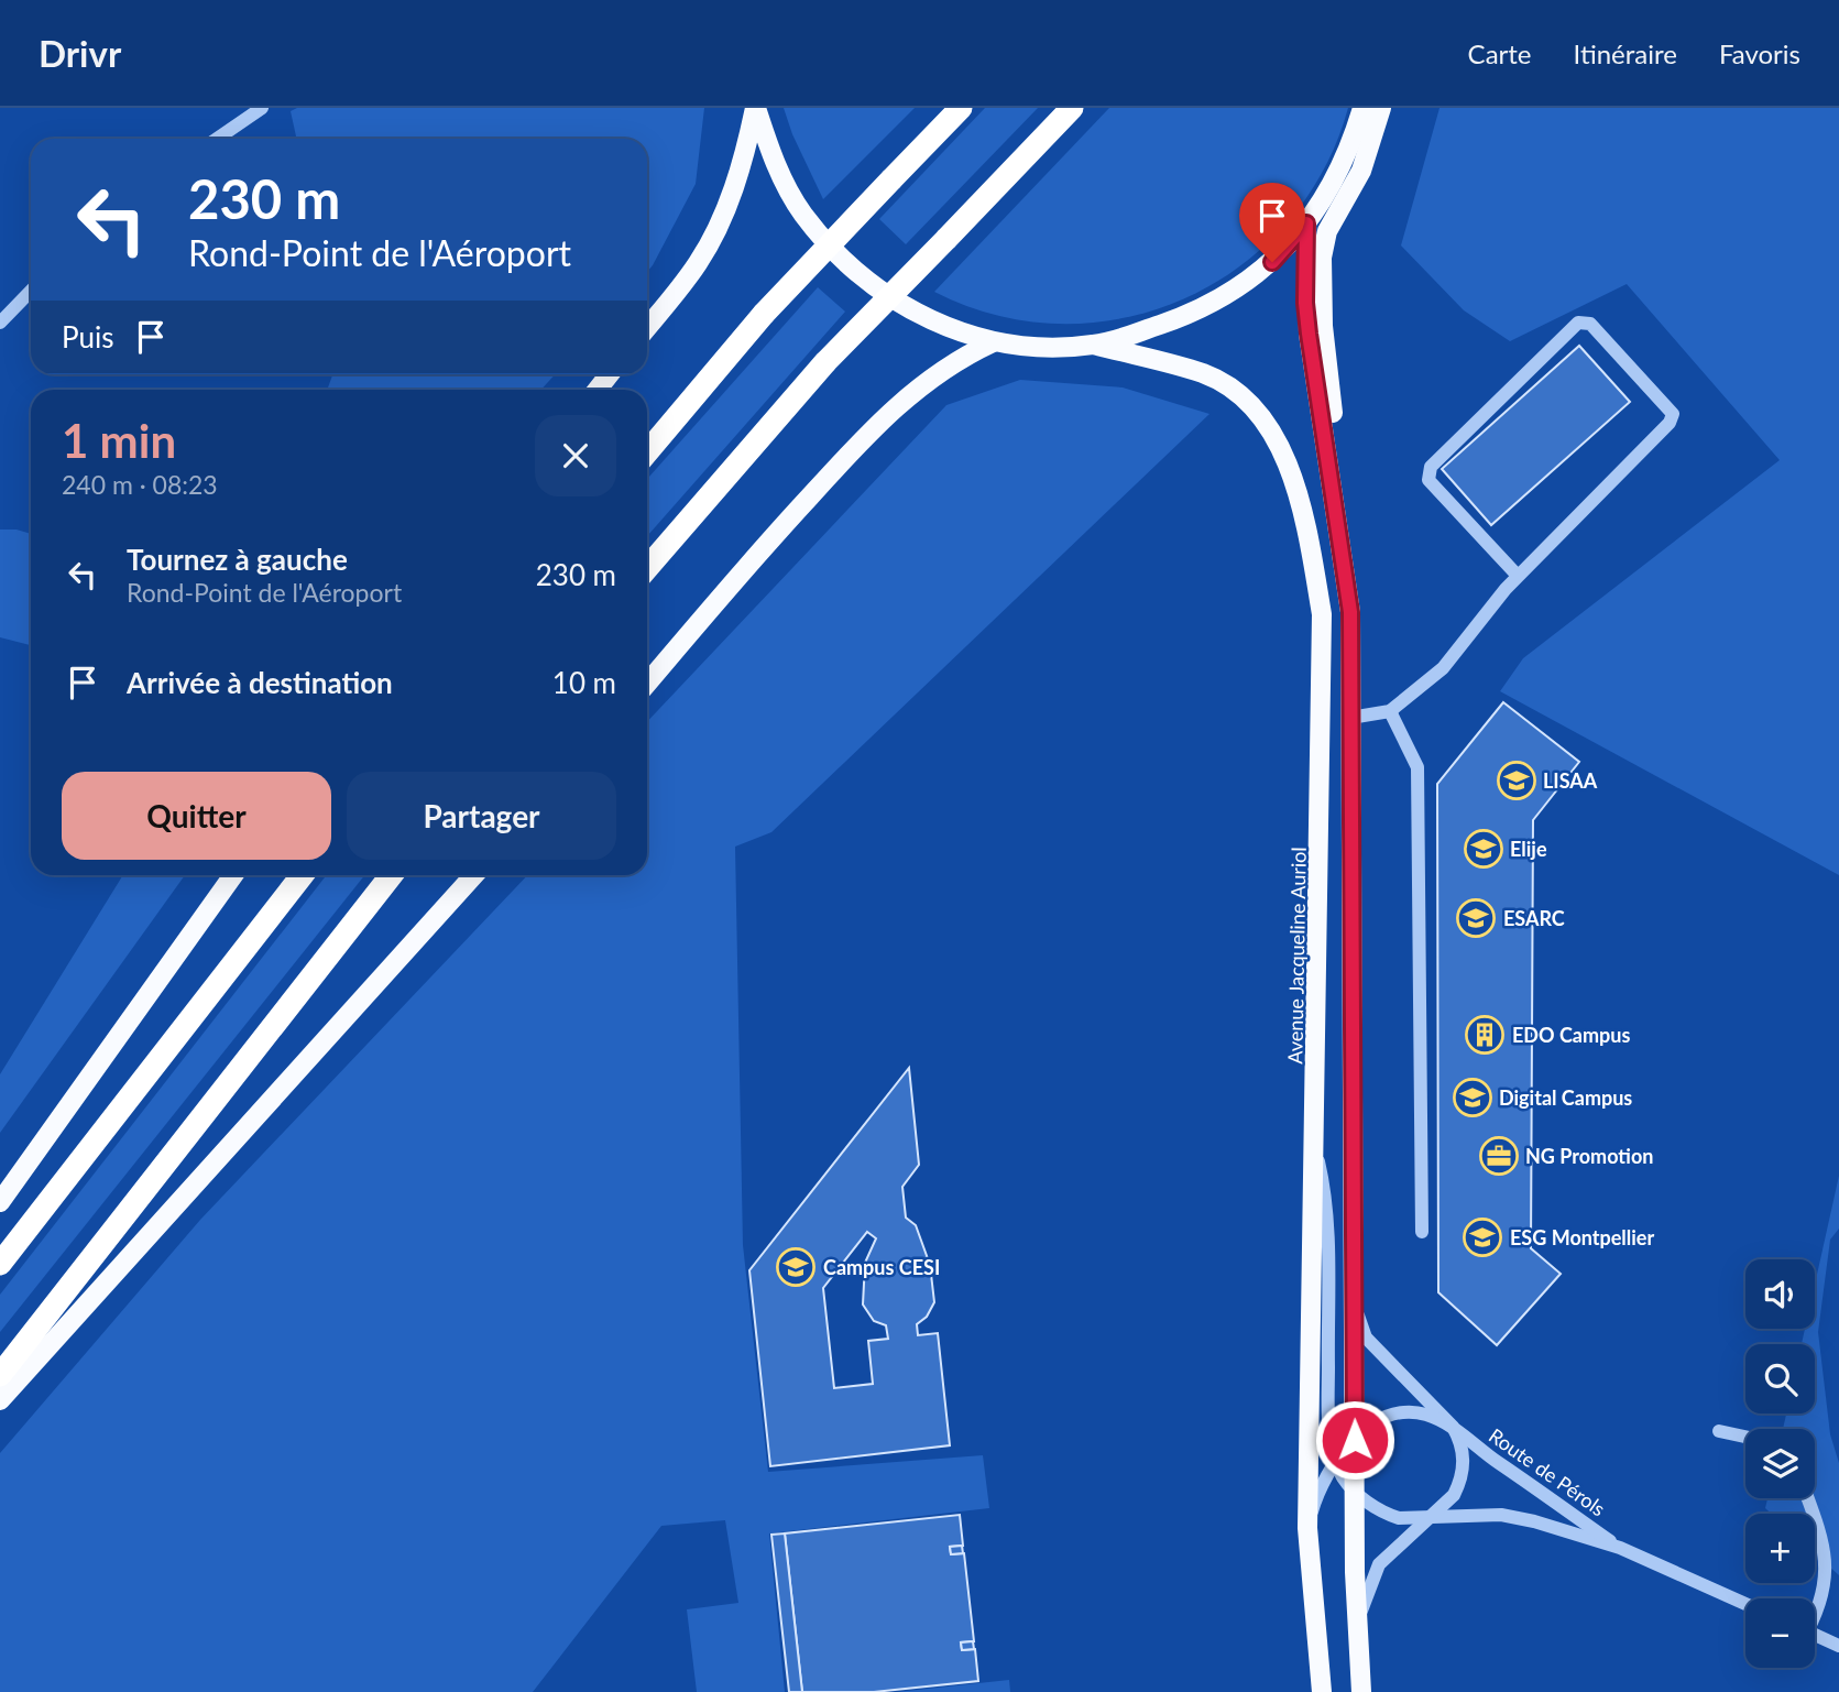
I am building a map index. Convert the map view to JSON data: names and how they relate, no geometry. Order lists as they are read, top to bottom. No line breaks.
{"streets":{"main road":["Avenue Jacqueline Auriol"],"street":["Route de Pérols"]},"places":{"school or university":["LISAA","Elije","ESARC","Digital Campus","ESG Montpellier","Campus CESI"],"building":["EDO Campus"],"office":["NG Promotion"]},"page":{"header":"Drivr","nav":["Carte","Itinéraire","Favoris"],"turn":["230 m","Rond-Point de l'Aéroport"],"then":"Puis","heading":["1 min","240 m · 08:23"],"list":[{"name":"Tournez à gauche","note":"Rond-Point de l'Aéroport","value":"230 m"},{"name":"Arrivée à destination","value":"10 m"}],"buttons":["Quitter","Partager"],"map_buttons":["+","−"]}}
